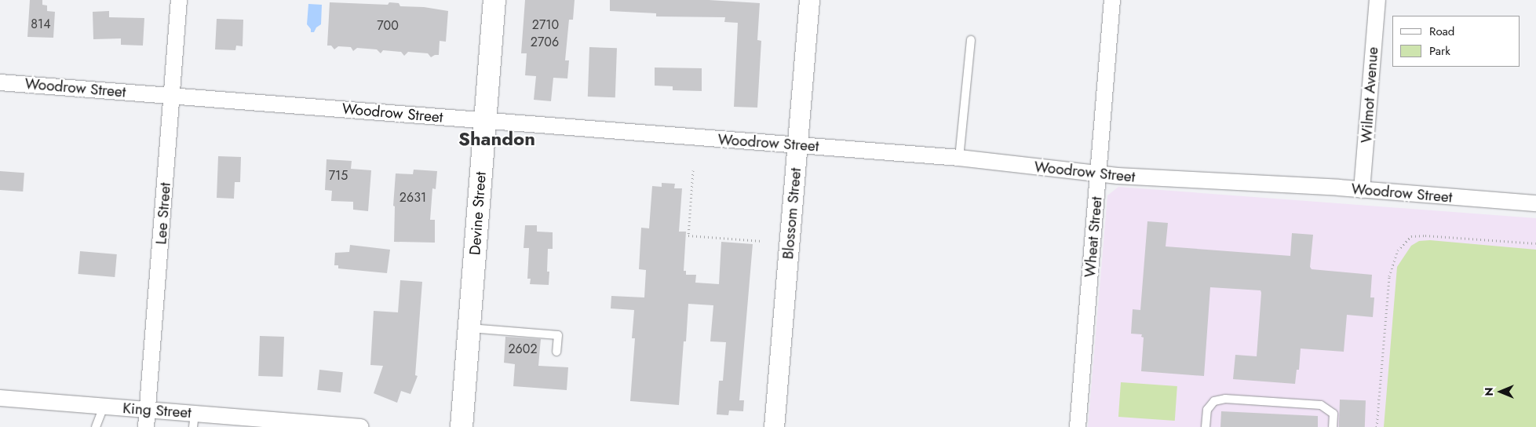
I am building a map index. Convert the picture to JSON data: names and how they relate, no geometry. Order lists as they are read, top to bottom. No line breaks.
{"streets":{"main road":["Devine Street"],"street":["Woodrow Street","Wilmot Avenue","Lee Street","Blossom Street","Wheat Street","King Street"]},"crossings":[["Woodrow Street","Wilmot Avenue"],["Woodrow Street","Lee Street"],["Woodrow Street","Devine Street"],["Woodrow Street","Blossom Street"],["Woodrow Street","Wheat Street"],["Lee Street","King Street"]],"districts":["Shandon"],"house_numbers":["814","2710","700","2706","715","2631","2602"],"legend":["Road","Park"],"north":"left"}
